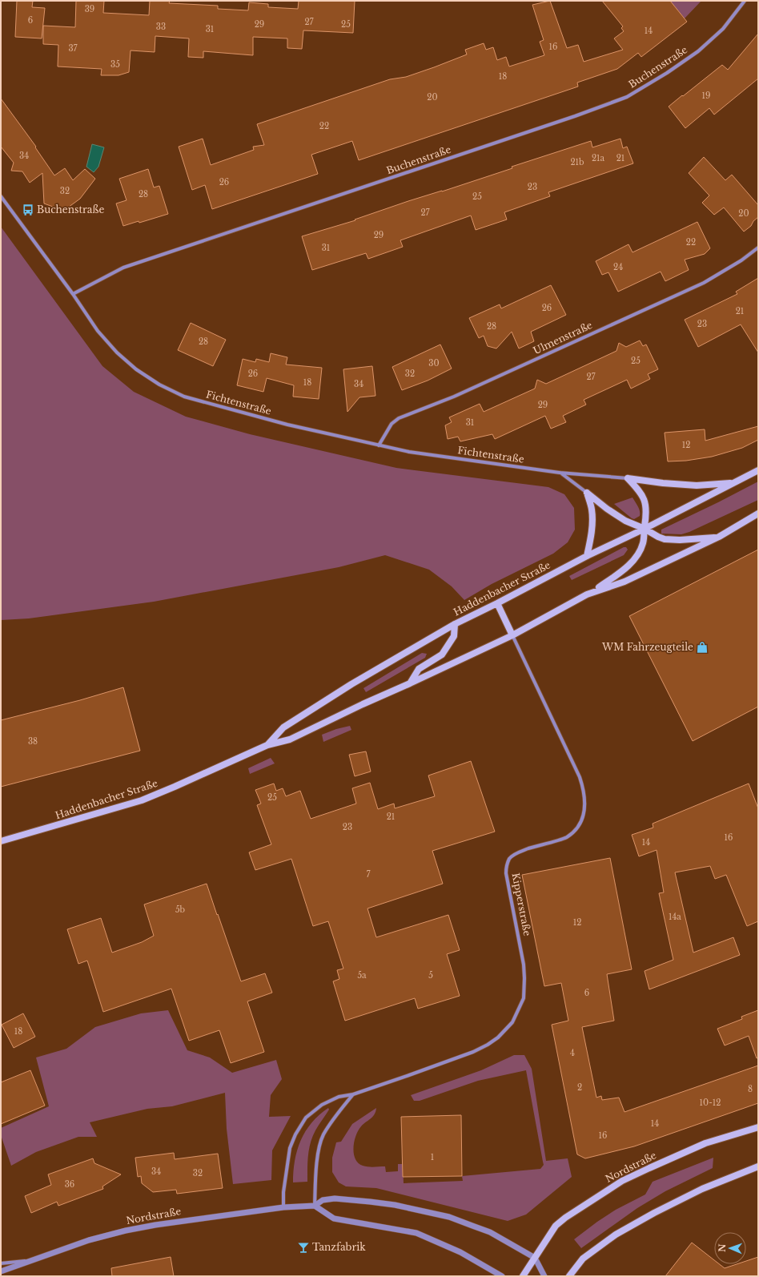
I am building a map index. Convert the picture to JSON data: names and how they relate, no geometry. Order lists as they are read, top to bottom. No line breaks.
{"streets":{"main road":["Haddenbacher Straße","Nordstraße"],"street":["Buchenstraße","Ulmenstraße","Fichtenstraße","Kipperstraße"]},"crossings":[["Buchenstraße","Fichtenstraße"],["Ulmenstraße","Fichtenstraße"],["Haddenbacher Straße","Kipperstraße"],["Kipperstraße","Nordstraße"]],"places":{"bus stop":["Buchenstraße"],"shop":["WM Fahrzeugteile"],"bar":["Tanzfabrik"]},"house_numbers":["39","6","27","29","25","33","31","14","16","37","35","18","19","20","22","34","21a","21","21b","26","23","32","28","25","27","20","29","22","31","24","26","21","23","28","28","25","30","26","32","27","18","34","29","31","12","38","25","21","23","16","14","7","5b","14a","12","5a","5","6","18","4","2","8","10-12","14","16","1","34","32","36"],"north":"left"}
